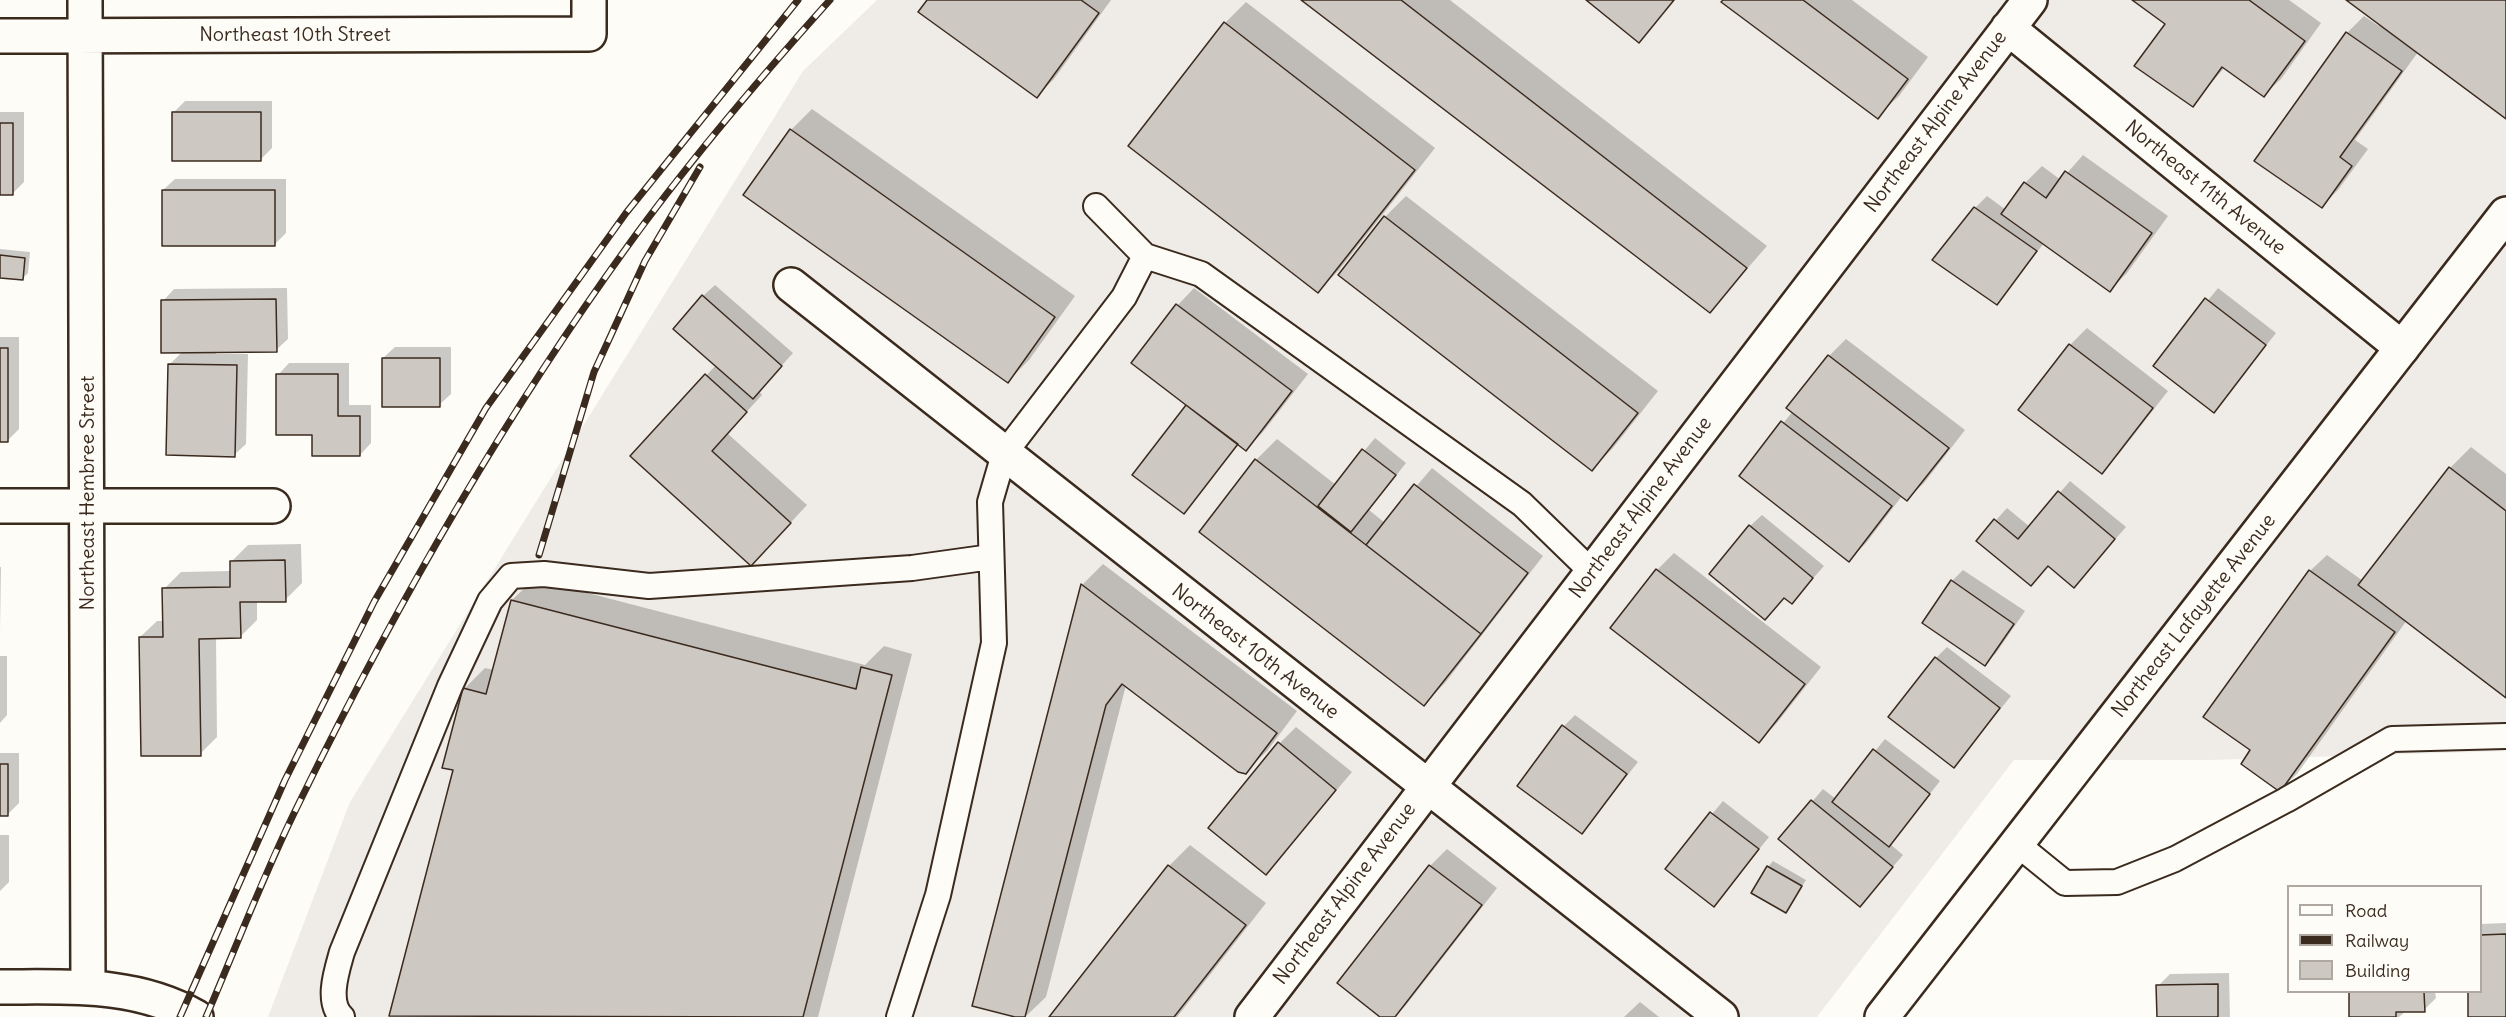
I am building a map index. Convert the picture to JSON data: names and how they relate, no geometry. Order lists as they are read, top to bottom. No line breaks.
{"streets":{"street":["Northeast 10th Street","Northeast Alpine Avenue","Northeast 11th Avenue","Northeast Hembree Street","Northeast Lafayette Avenue","Northeast 10th Avenue"]},"crossings":[["Northeast 10th Street","Northeast Hembree Street"],["Northeast Alpine Avenue","Northeast 11th Avenue"],["Northeast Alpine Avenue","Northeast 10th Avenue"],["Northeast 11th Avenue","Northeast Lafayette Avenue"]],"legend":["Road","Railway","Building"]}
